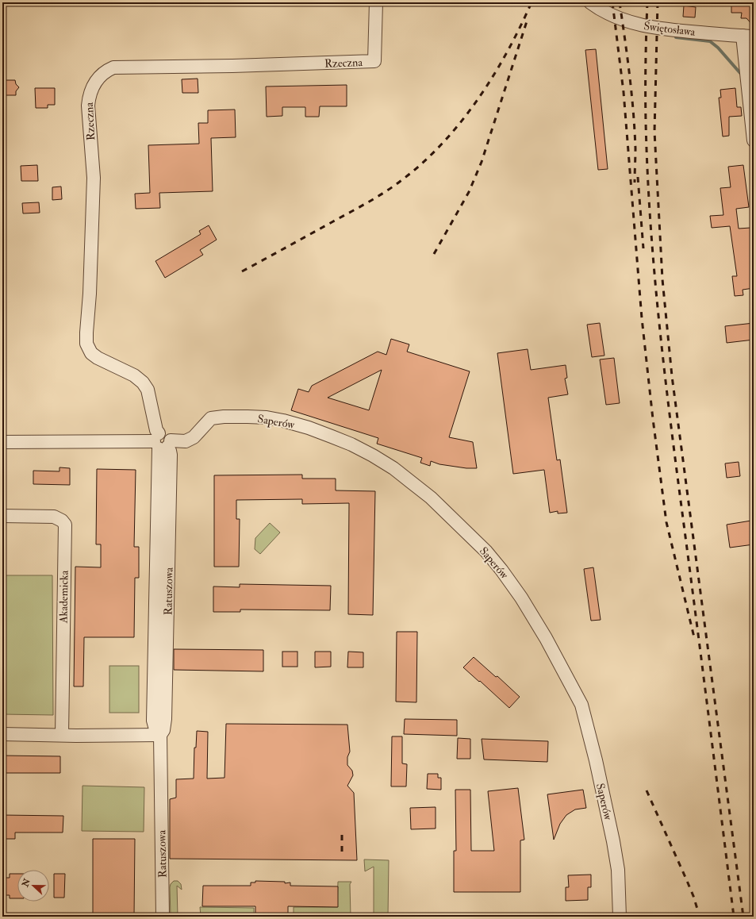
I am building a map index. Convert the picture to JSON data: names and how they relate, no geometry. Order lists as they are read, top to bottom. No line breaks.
{"streets":{"street":["Świętosława","Rzeczna","Saperów","Ratuszowa","Akademicka"]},"crossings":[["Rzeczna","Saperów"],["Rzeczna","Ratuszowa"],["Saperów","Ratuszowa"]],"north":"left"}
